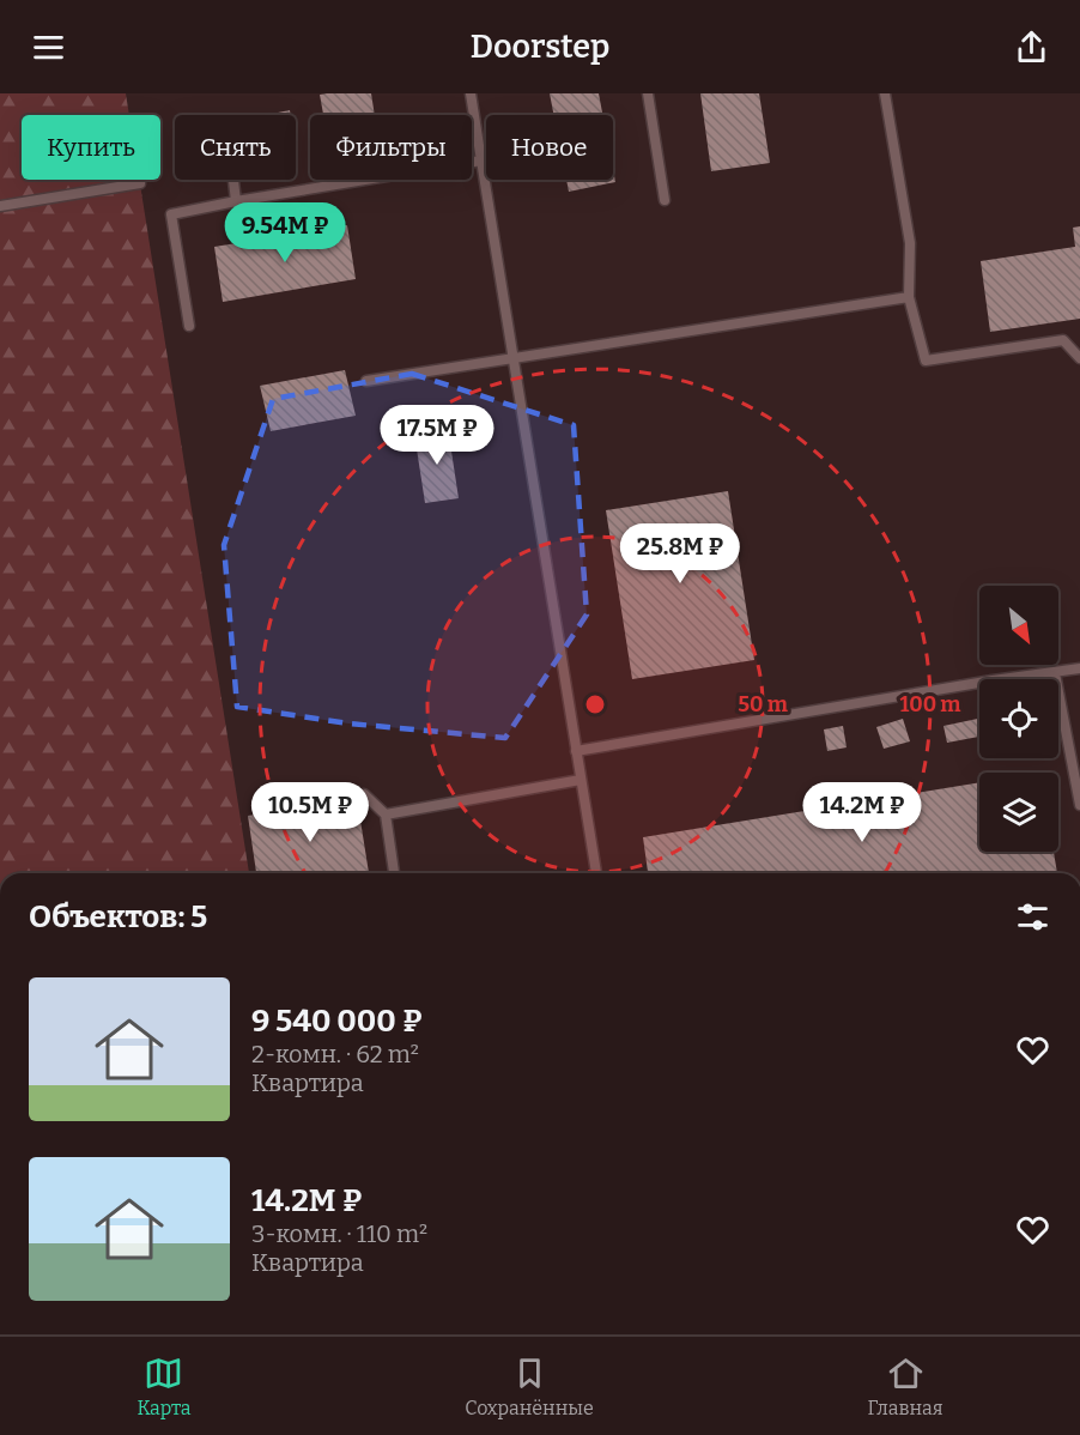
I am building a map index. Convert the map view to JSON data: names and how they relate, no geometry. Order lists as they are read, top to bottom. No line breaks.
{"north":"bottom right","page":{"header":"Doorstep","chip":["Купить","Снять","Фильтры","Новое"],"price":["9.54M ₽","17.5M ₽","25.8M ₽","10.5M ₽","14.2M ₽"],"heading":"Объектов: 5","list":[{"name":"9 540 000 ₽","note":"2-комн. · 62 m² · Квартира"},{"name":"14.2M ₽","note":"3-комн. · 110 m² · Квартира"}],"tabs":["Карта","Сохранённые","Главная"]},"rings":["50 m","100 m"]}
